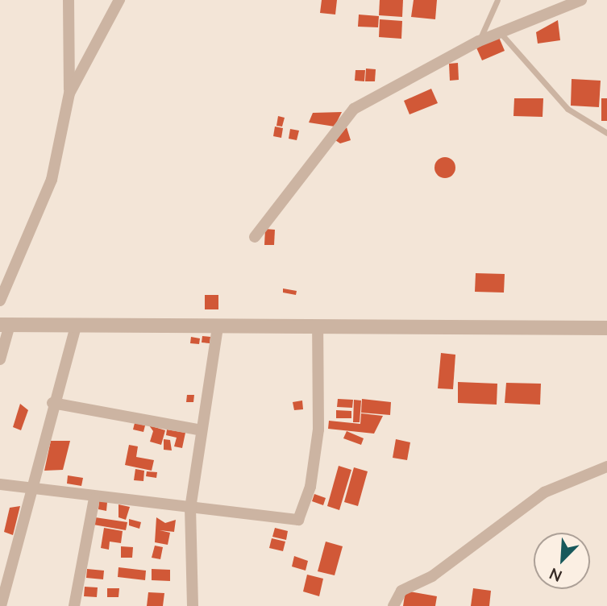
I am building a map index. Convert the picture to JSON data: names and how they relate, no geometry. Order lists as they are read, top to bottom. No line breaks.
{"north":"bottom left"}
